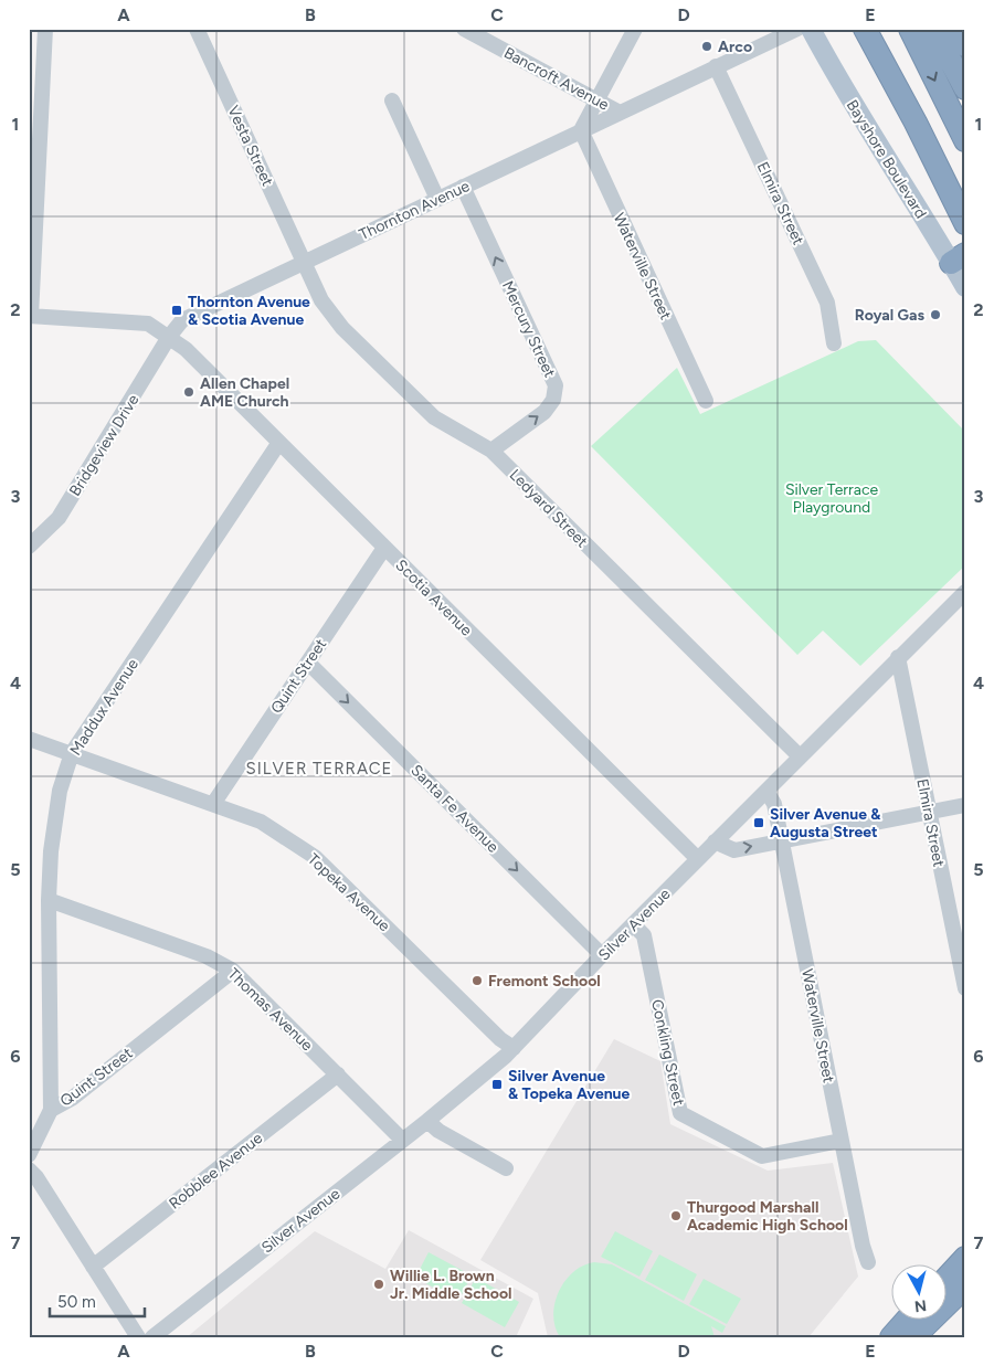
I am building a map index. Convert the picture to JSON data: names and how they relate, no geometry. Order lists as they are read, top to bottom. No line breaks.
{"streets":{"main road":["Bayshore Boulevard"],"street":["Bancroft Avenue","Vesta Street","Elmira Street","Thornton Avenue","Waterville Street","Mercury Street","Bridgeview Drive","Ledyard Street","Scotia Avenue","Quint Street","Maddux Avenue","Santa Fe Avenue","Topeka Avenue","Silver Avenue","Thomas Avenue","Conkling Street","Robblee Avenue"]},"crossings":[["Bancroft Avenue","Thornton Avenue"],["Vesta Street","Thornton Avenue"],["Vesta Street","Ledyard Street"],["Elmira Street","Thornton Avenue"],["Elmira Street","Silver Avenue"],["Thornton Avenue","Waterville Street"],["Thornton Avenue","Mercury Street"],["Thornton Avenue","Bridgeview Drive"],["Thornton Avenue","Ledyard Street"],["Thornton Avenue","Scotia Avenue"],["Waterville Street","Silver Avenue"],["Waterville Street","Conkling Street"],["Mercury Street","Ledyard Street"],["Bridgeview Drive","Scotia Avenue"],["Ledyard Street","Silver Avenue"],["Scotia Avenue","Quint Street"],["Scotia Avenue","Maddux Avenue"],["Scotia Avenue","Silver Avenue"],["Quint Street","Maddux Avenue"],["Quint Street","Santa Fe Avenue"],["Quint Street","Topeka Avenue"],["Quint Street","Thomas Avenue"],["Maddux Avenue","Topeka Avenue"],["Maddux Avenue","Thomas Avenue"],["Santa Fe Avenue","Silver Avenue"],["Topeka Avenue","Silver Avenue"],["Silver Avenue","Thomas Avenue"],["Silver Avenue","Conkling Street"],["Thomas Avenue","Robblee Avenue"]],"one_way":["Mercury Street","Santa Fe Avenue"],"districts":["SILVER TERRACE"],"parks":["Silver Terrace Playground"],"places":{"other":["Arco","Royal Gas","Allen Chapel AME Church","Fremont School","Thurgood Marshall Academic High School","Willie L. Brown Jr. Middle School"],"transit":["Thornton Avenue & Scotia Avenue","Silver Avenue & Augusta Street","Silver Avenue & Topeka Avenue"]},"scale_bar":"50 m","north":"bottom","grid":{"columns":["A","B","C","D","E"],"rows":["1","2","3","4","5","6","7"]}}
